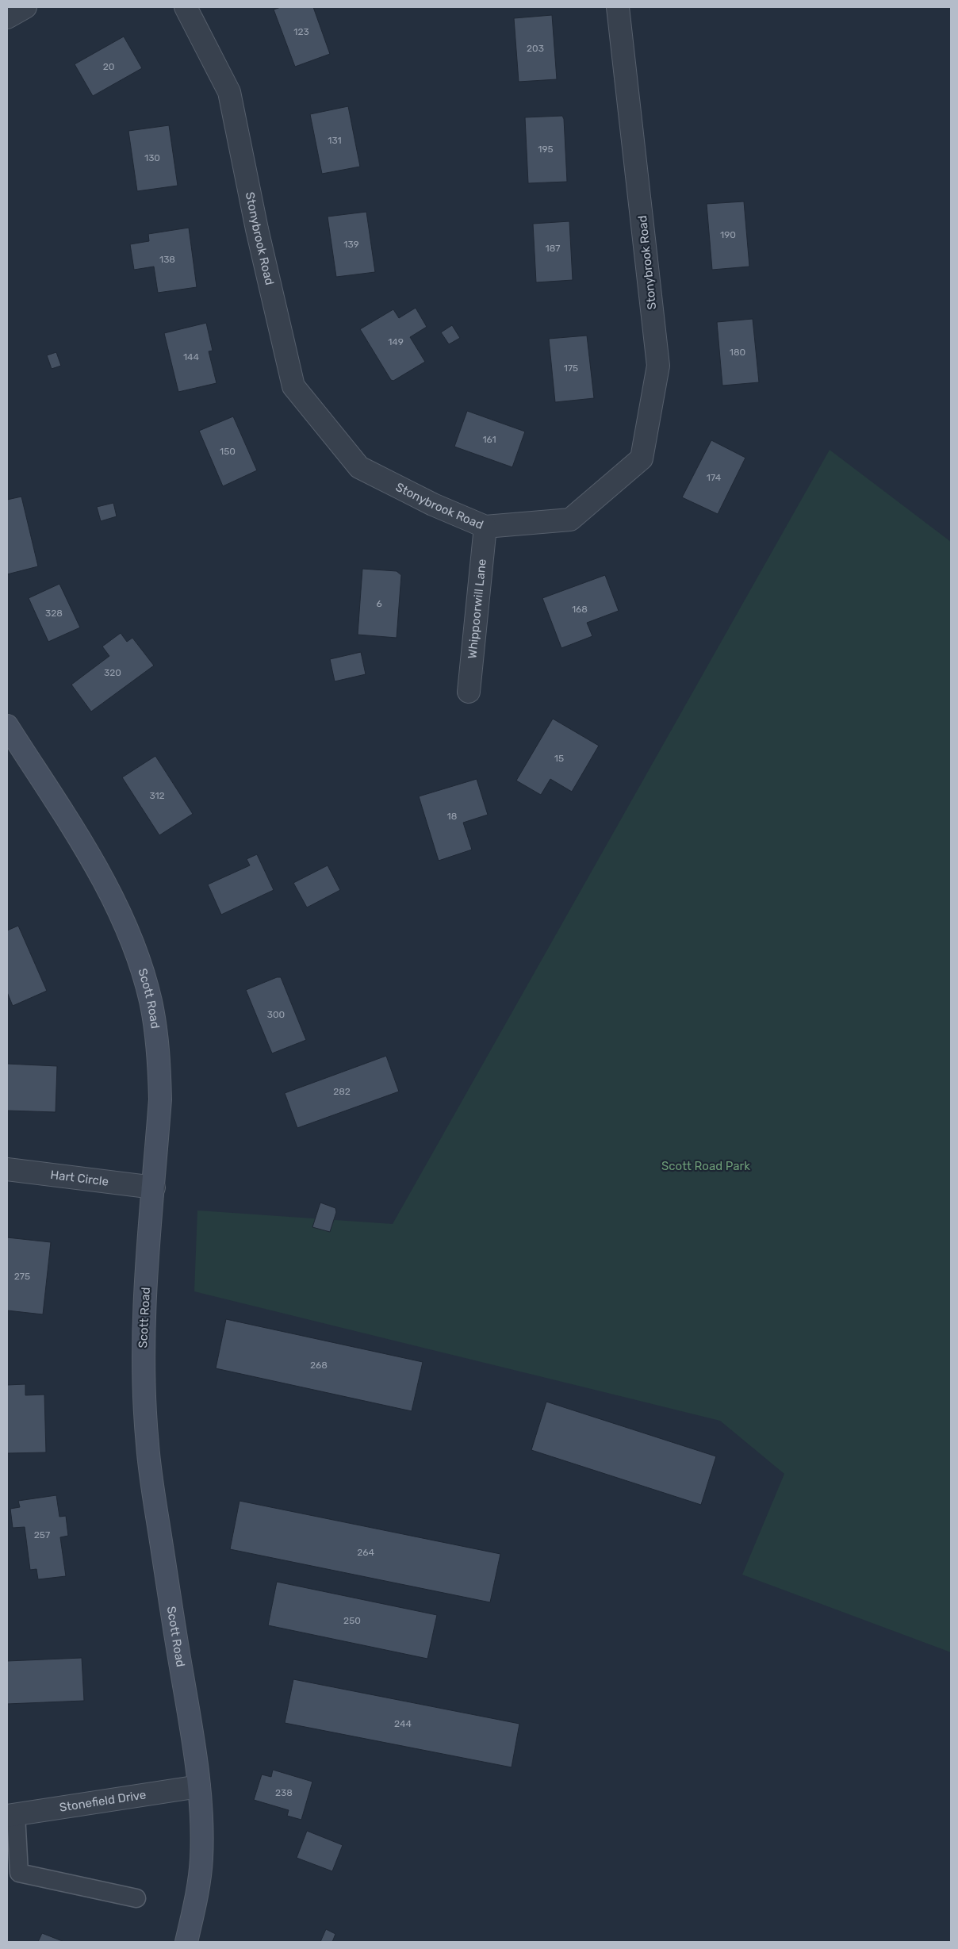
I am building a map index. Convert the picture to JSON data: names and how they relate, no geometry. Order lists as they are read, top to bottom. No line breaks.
{"streets":{"main road":["Scott Road"],"street":["Stonybrook Road","Whippoorwill Lane","Hart Circle","Stonefield Drive"]},"crossings":[["Stonybrook Road","Whippoorwill Lane"],["Scott Road","Hart Circle"],["Scott Road","Stonefield Drive"]],"parks":["Scott Road Park"],"house_numbers":["123","203","20","131","195","130","190","139","187","138","149","180","144","175","161","150","174","6","168","328","320","15","312","18","300","282","275","268","257","264","250","244","238"]}
